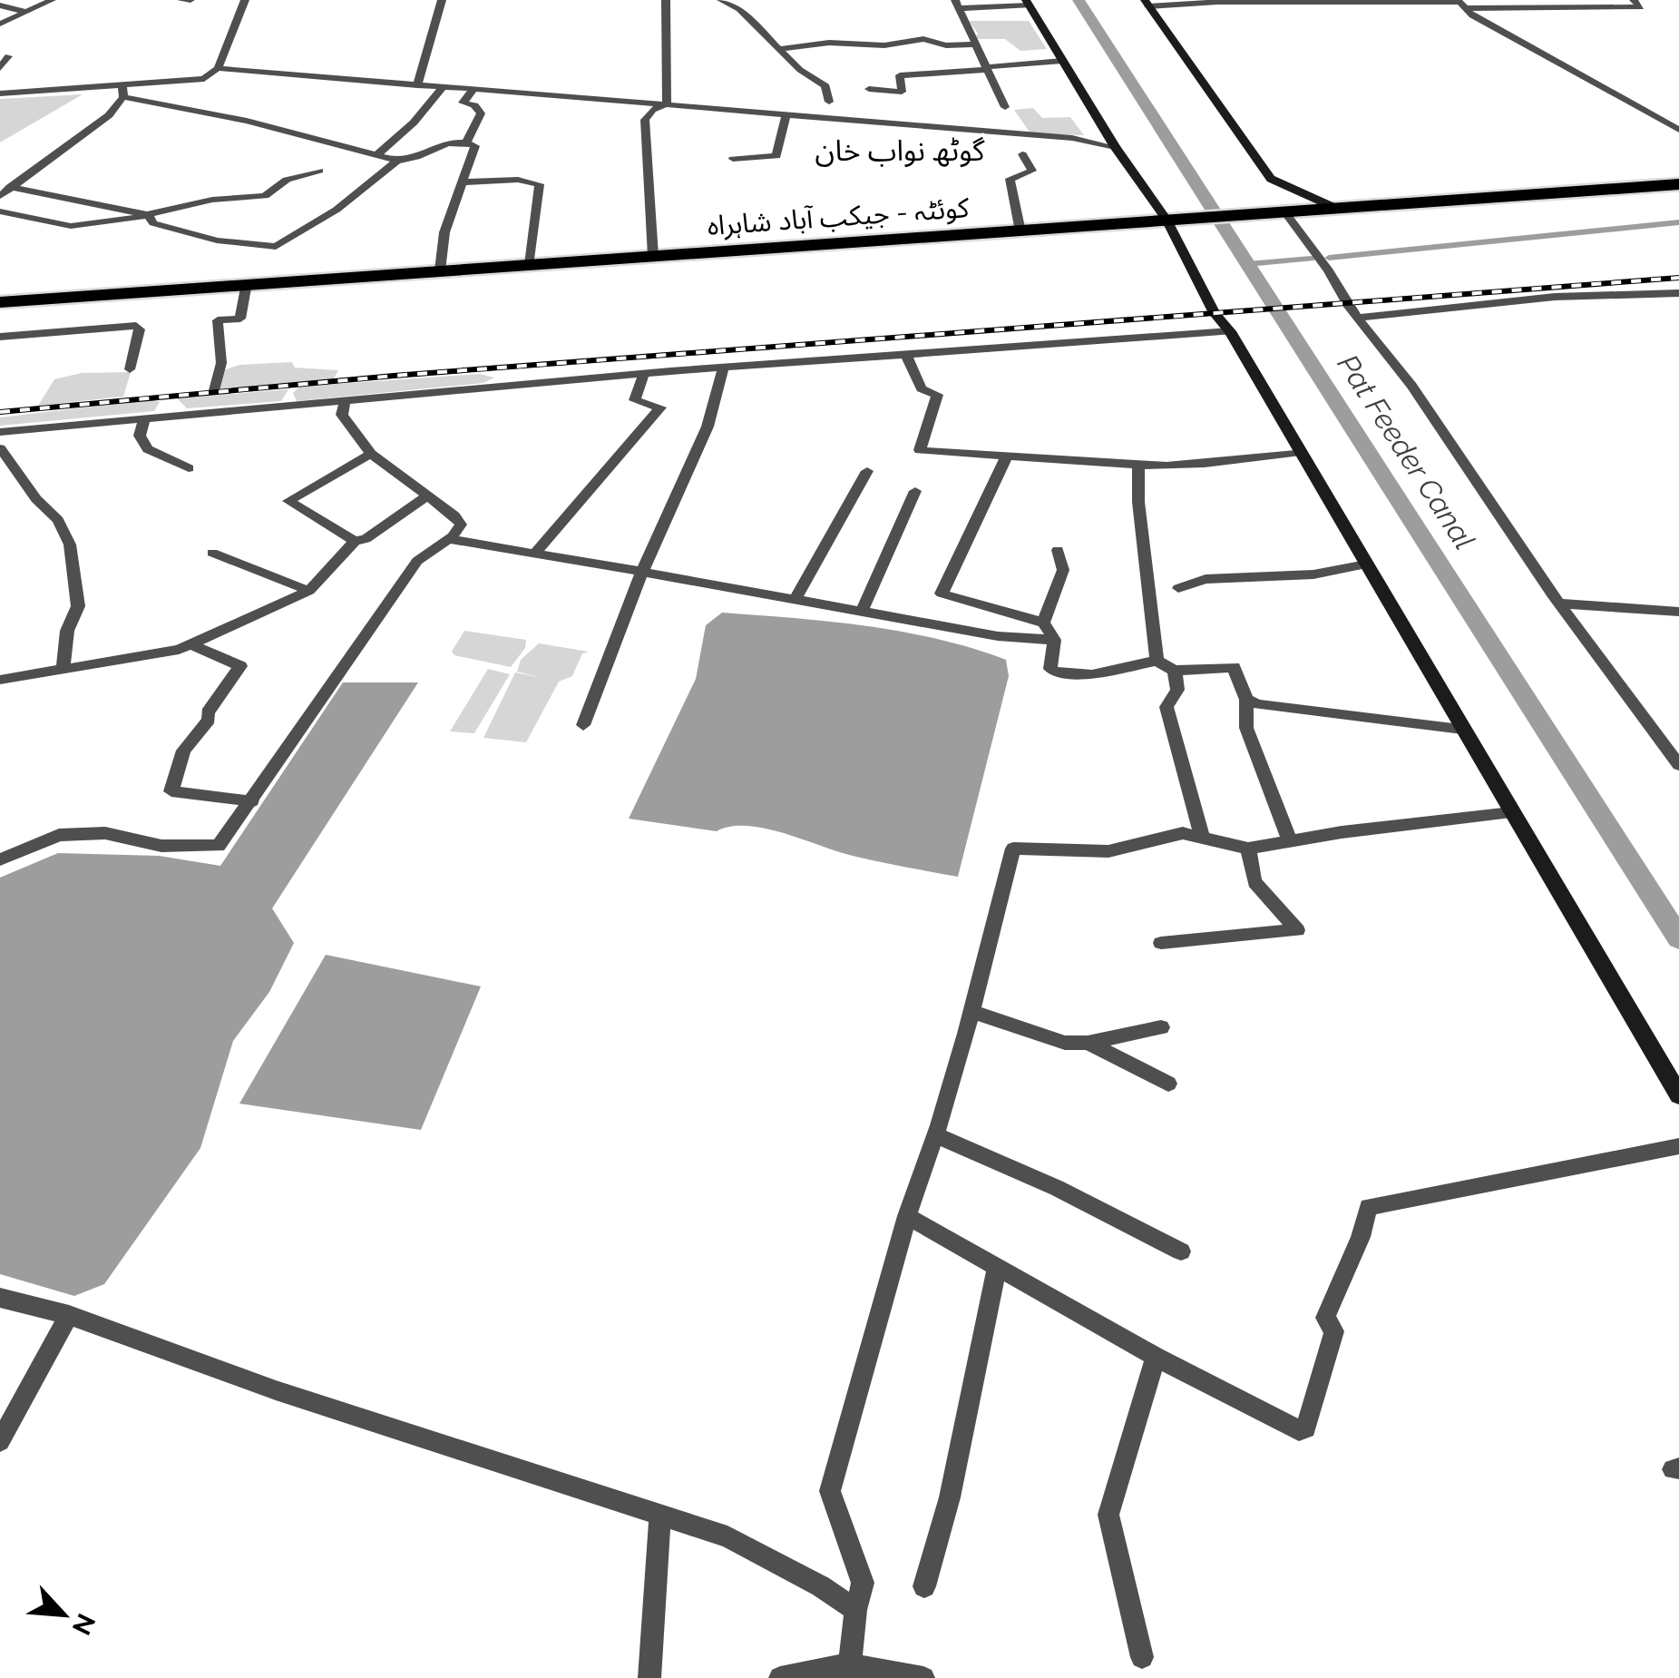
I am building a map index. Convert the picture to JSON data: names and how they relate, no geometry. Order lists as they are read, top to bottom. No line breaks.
{"streets":{"highway":["کوئٹہ - جیکب آباد شاہراہ"]},"districts":["گوٹھ نواب خان"],"water":["Pat Feeder Canal"],"north":"bottom right"}
